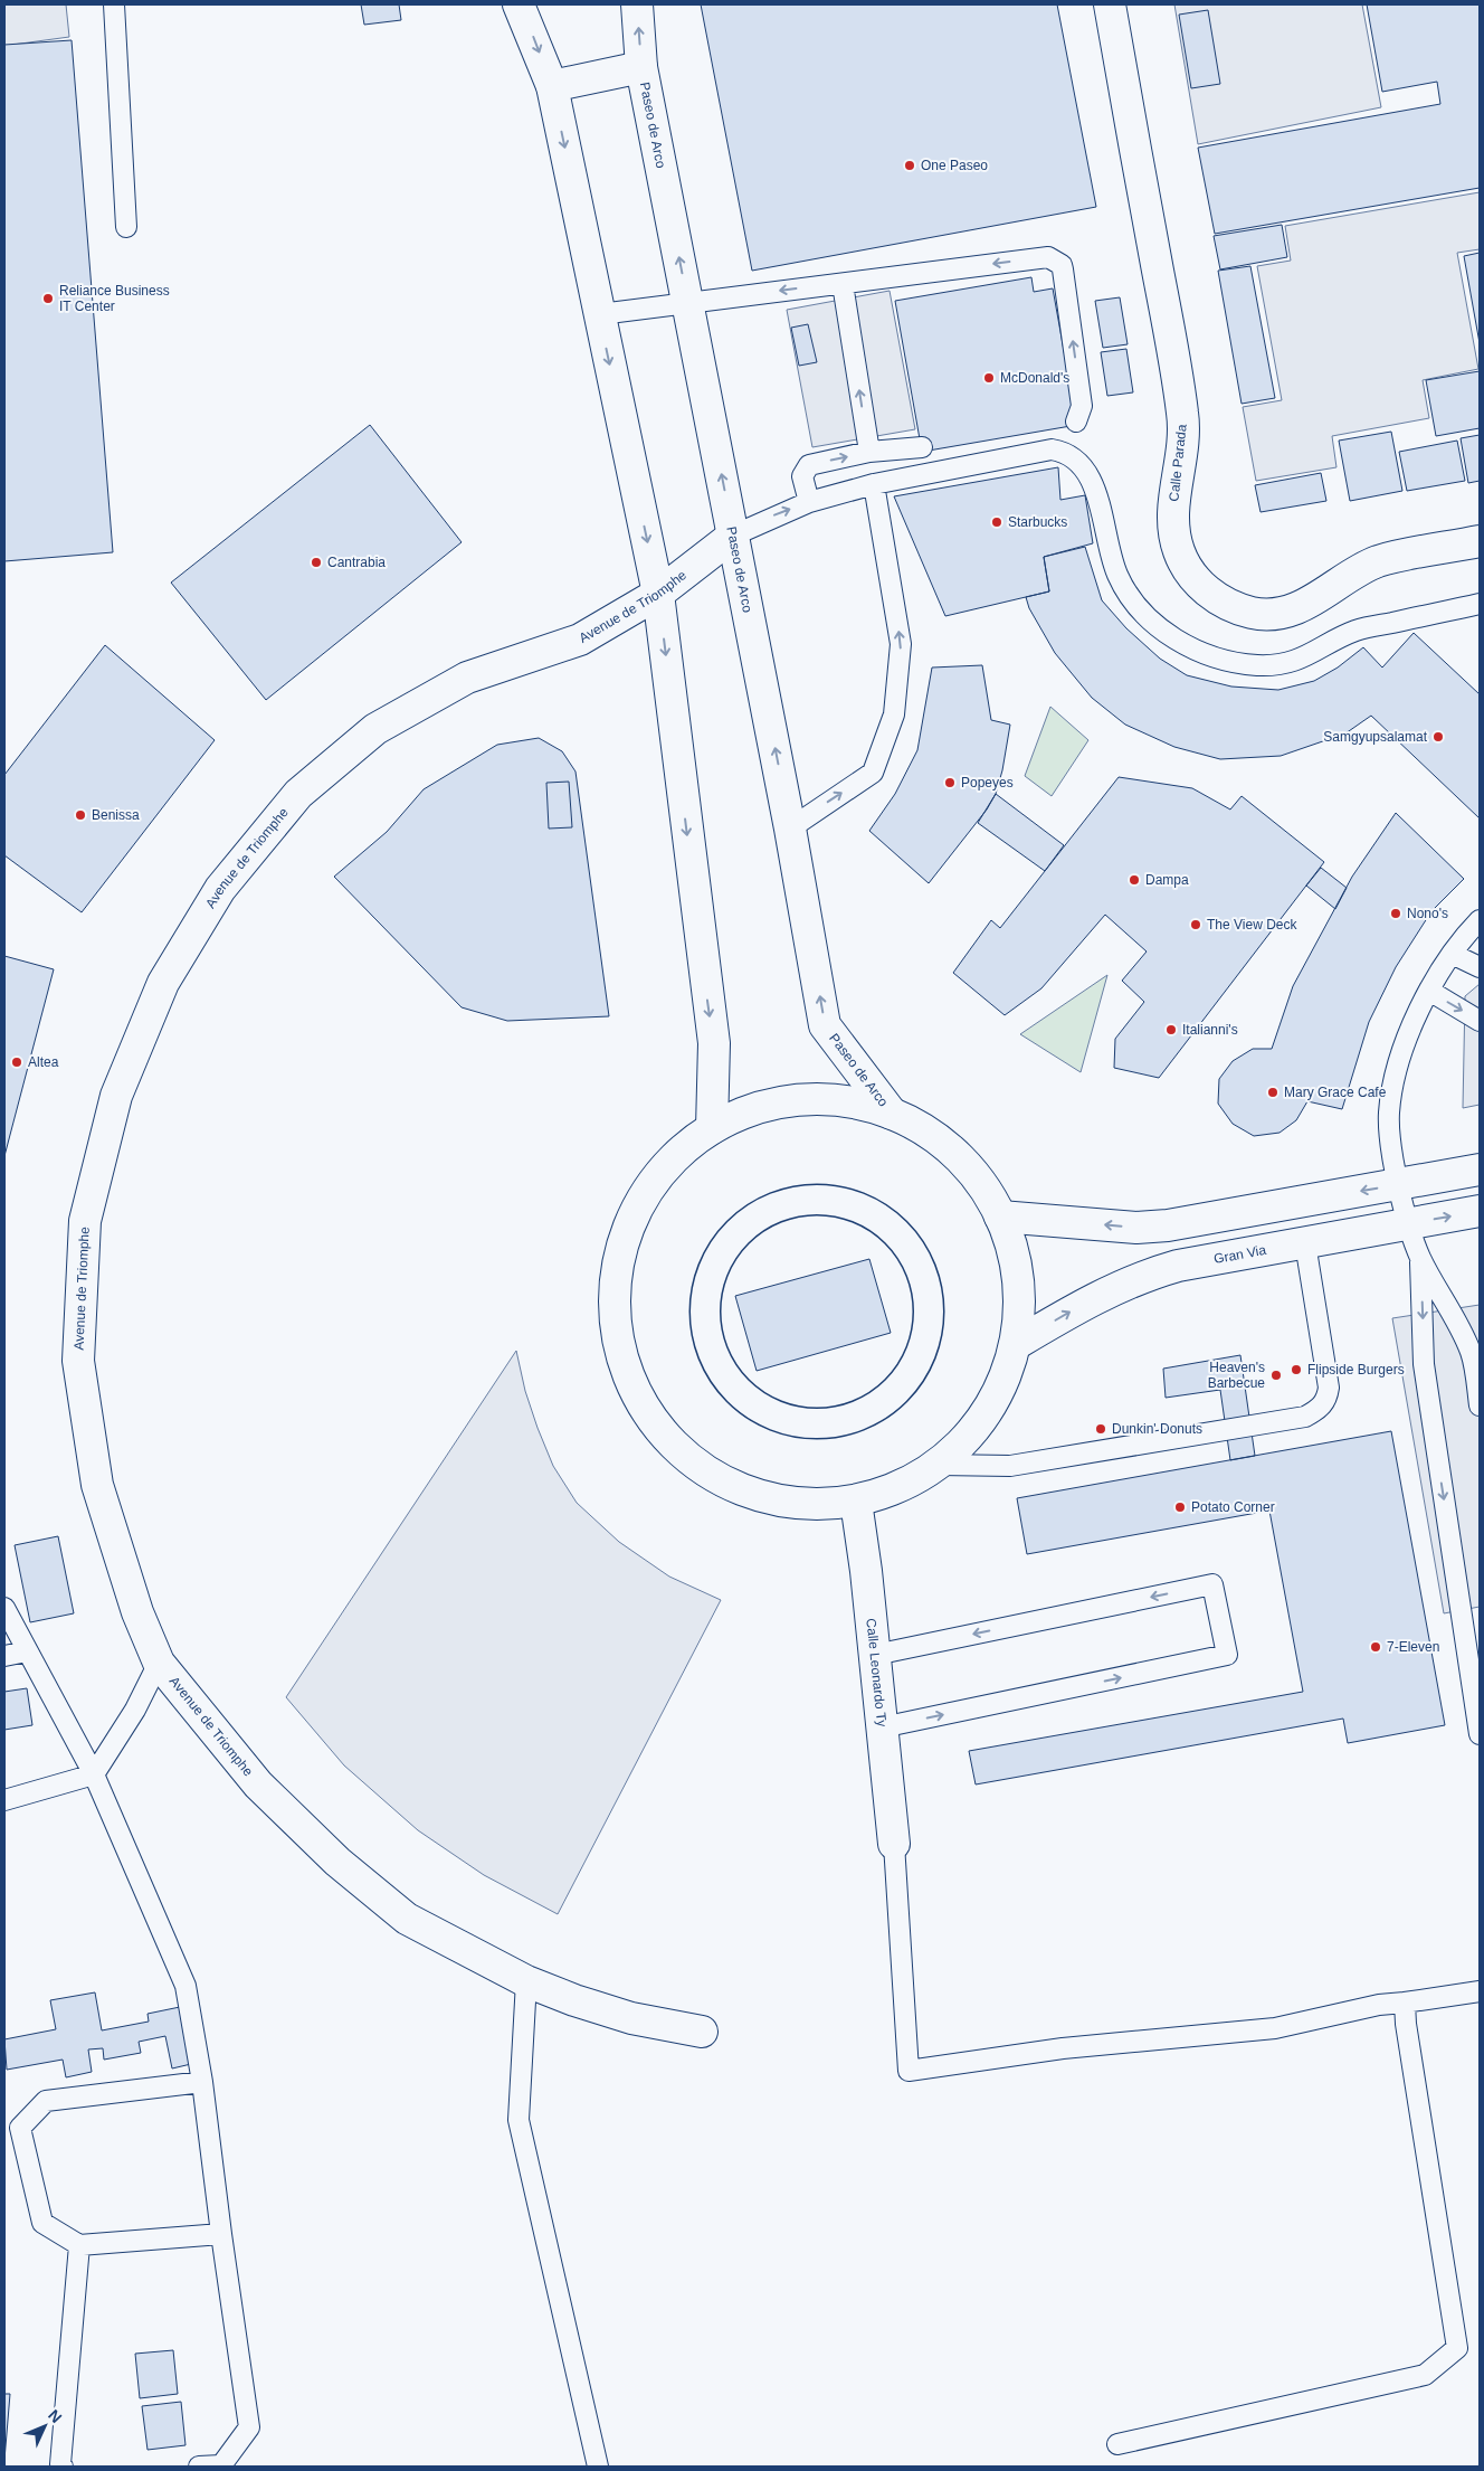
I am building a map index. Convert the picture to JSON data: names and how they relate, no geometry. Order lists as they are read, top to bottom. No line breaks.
{"streets":{"street":["Paseo de Arco","Calle Parada","Avenue de Triomphe","Gran Via","Calle Leonardo Ty"]},"crossings":[["Paseo de Arco","Avenue de Triomphe"]],"places":["One Paseo","Reliance Business IT Center","McDonald's","Starbucks","Cantrabia","Samgyupsalamat","Popeyes","Benissa","Dampa","Nono's","The View Deck","Italianni's","Altea","Mary Grace Cafe","Flipside Burgers","Heaven's Barbecue","Dunkin' Donuts","Potato Corner","7-Eleven"],"north":"top right"}
